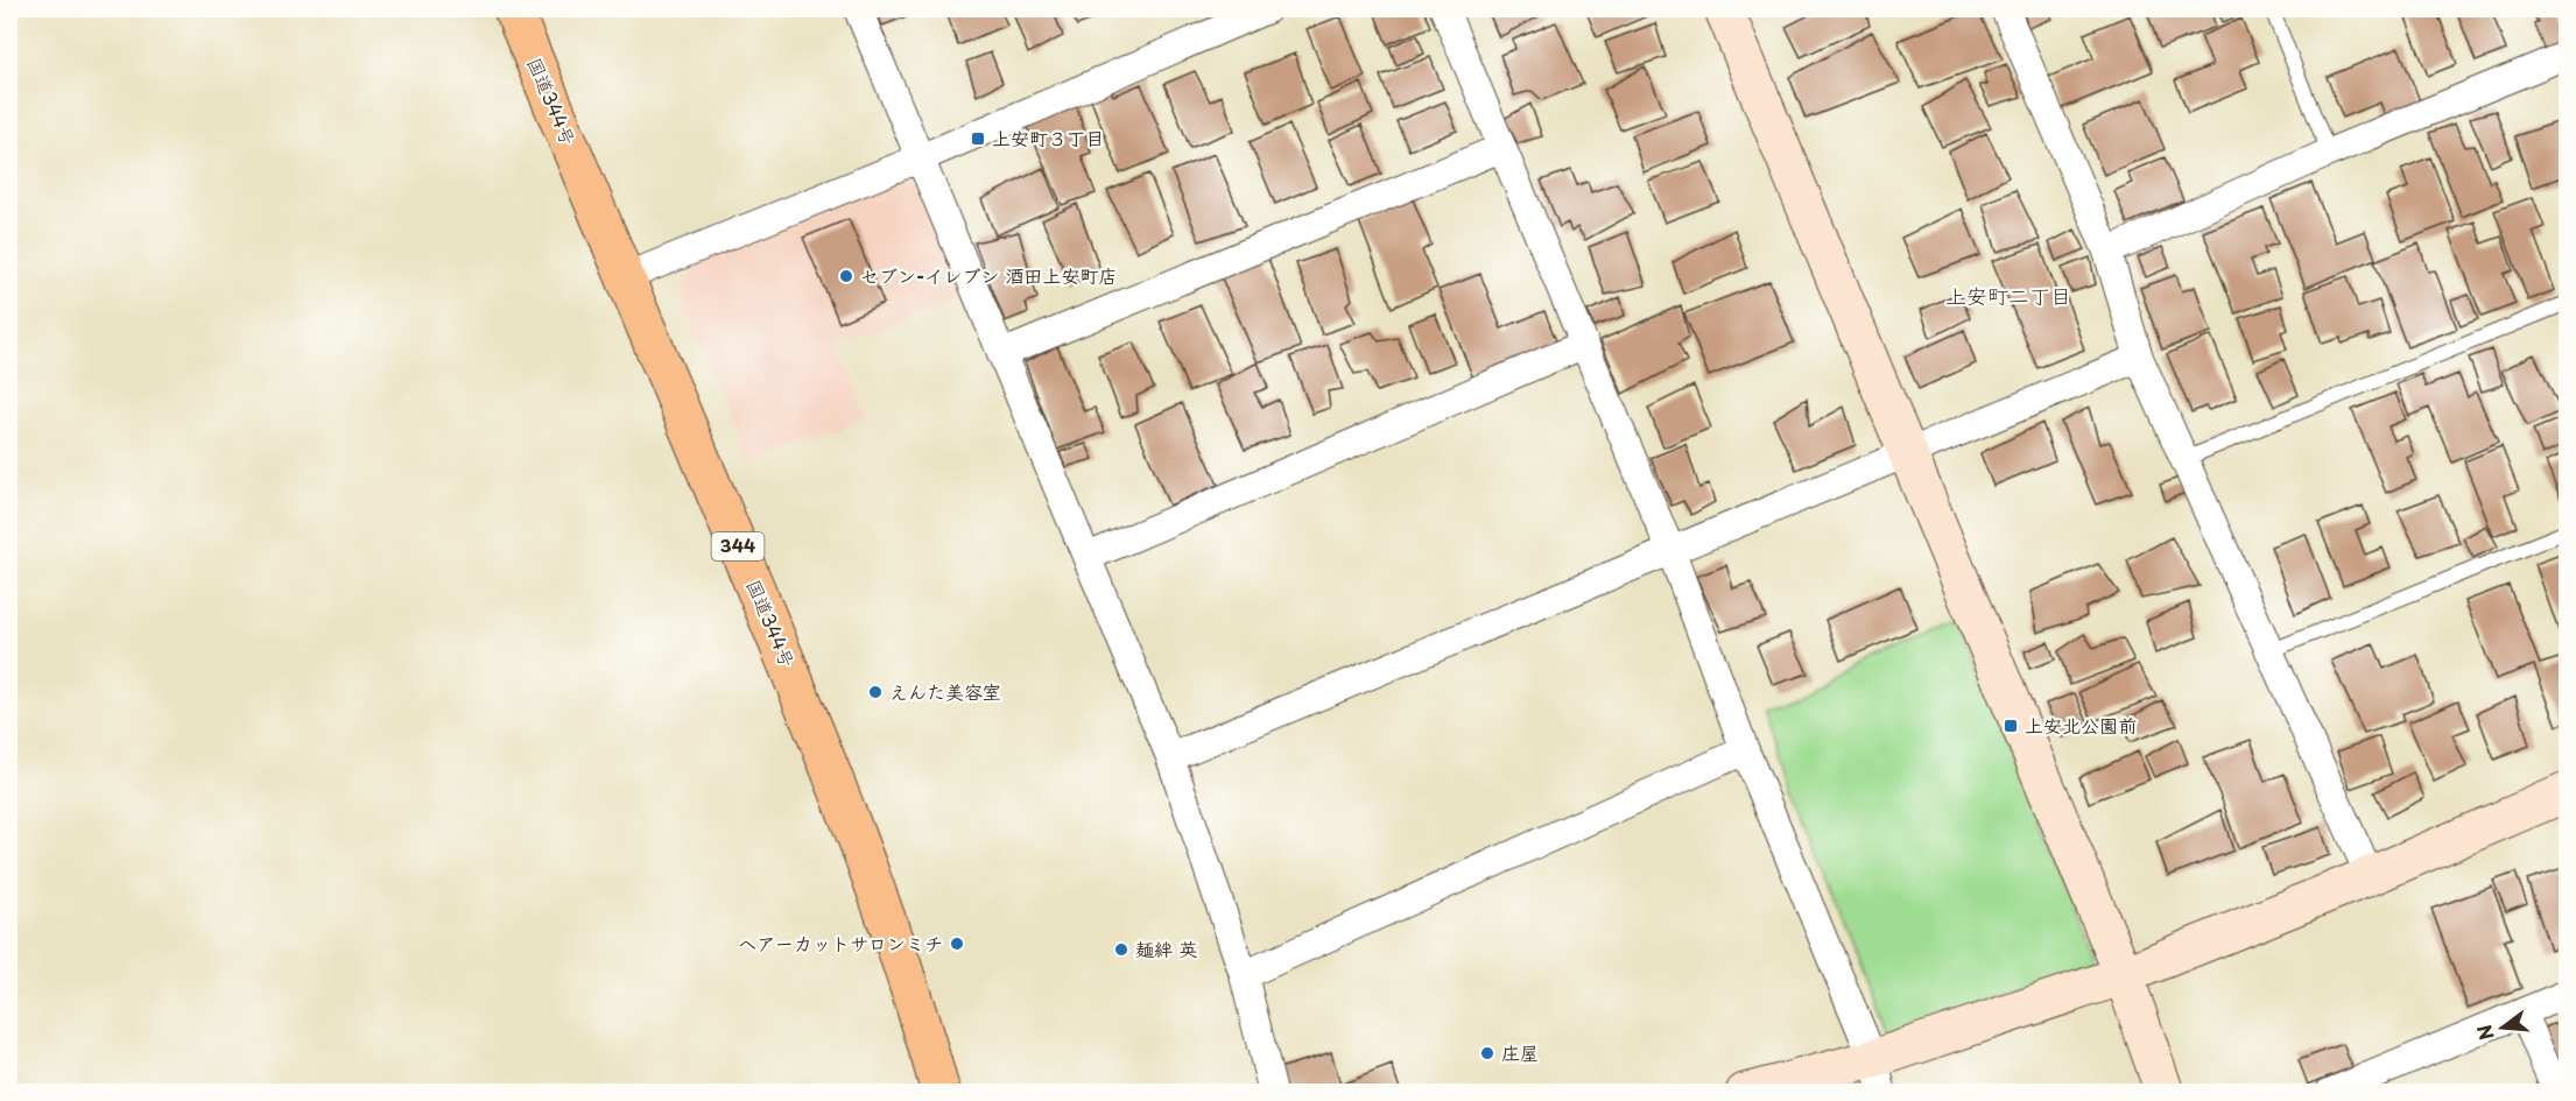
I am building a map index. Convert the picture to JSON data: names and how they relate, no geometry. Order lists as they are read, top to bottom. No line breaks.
{"streets":{"highway":["国道344号","344"]},"districts":["上安町二丁目"],"places":{"transit":["上安町３丁目","上安北公園前"],"other":["セブン-イレブン 酒田上安町店","えんた美容室","ヘアーカットサロンミチ","麺絆 英","庄屋"]},"north":"left"}
